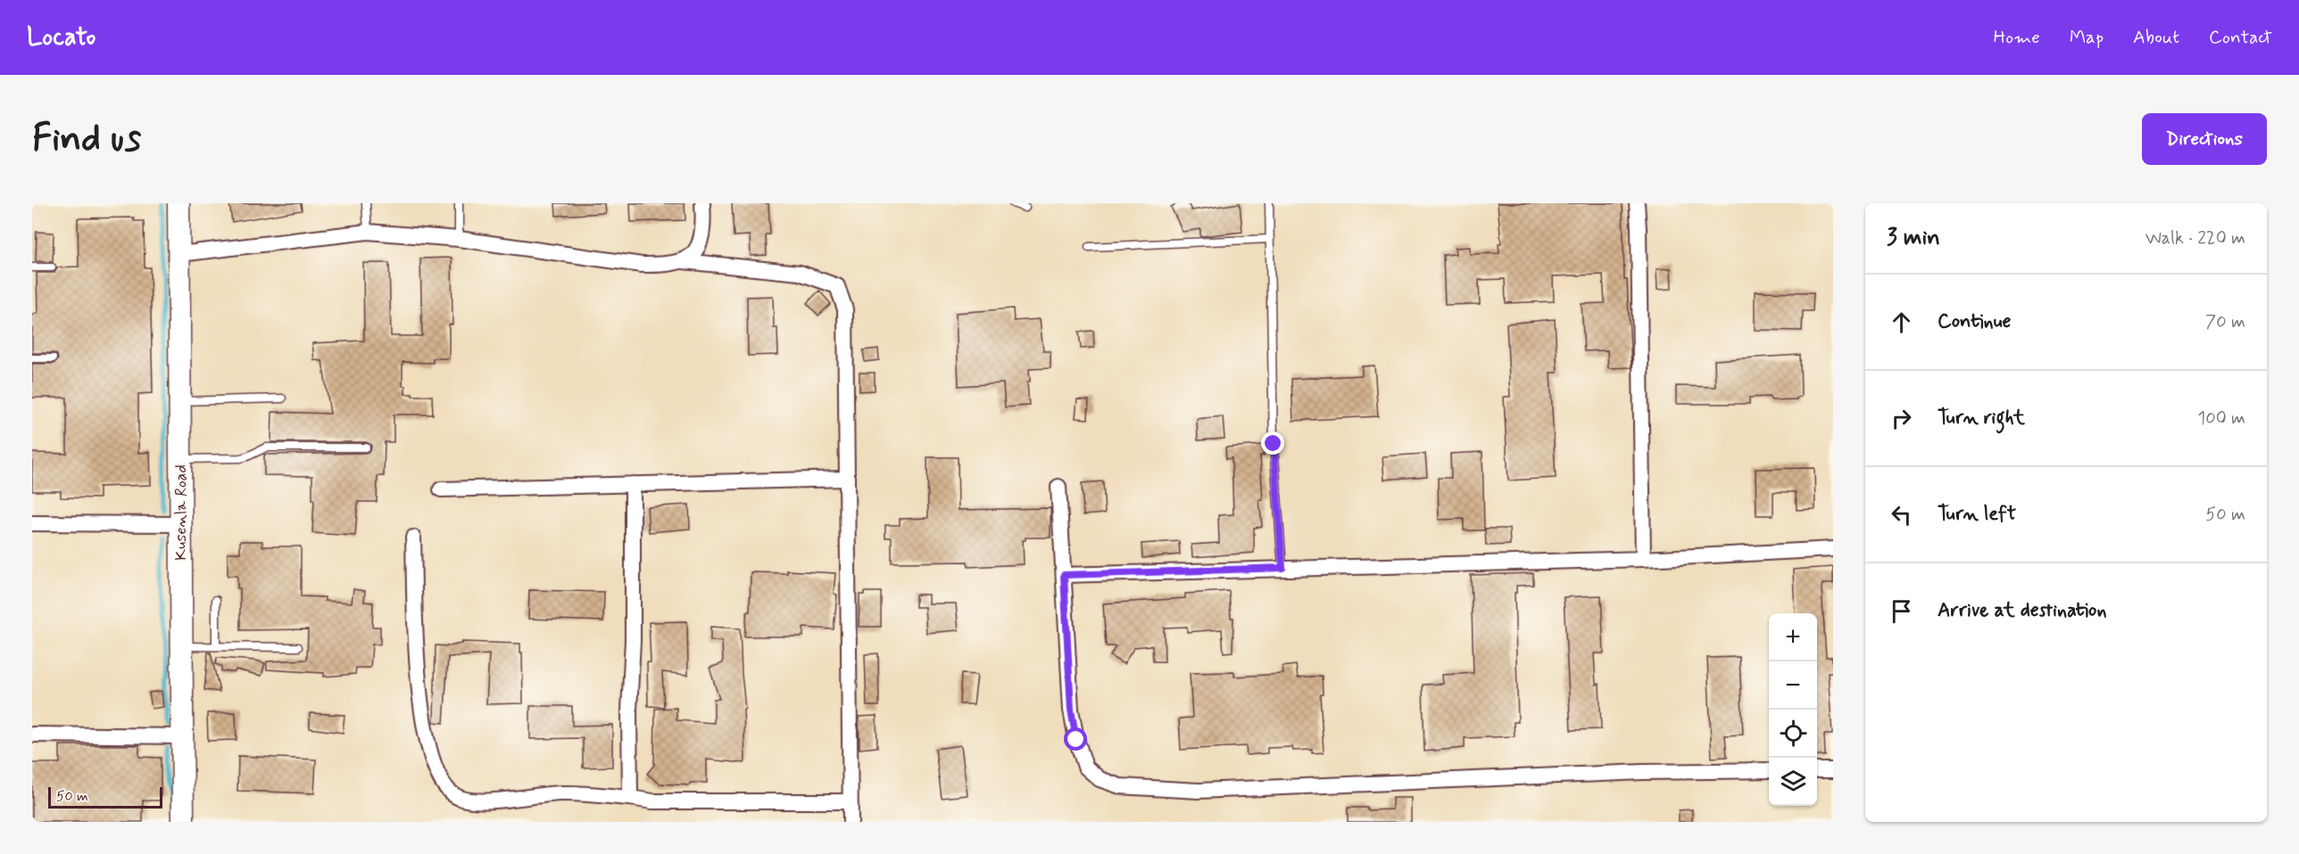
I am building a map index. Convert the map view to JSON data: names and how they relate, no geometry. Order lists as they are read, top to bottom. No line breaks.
{"streets":{"main road":["Kusenla Road"]},"scale_bar":"50 m","page":{"header":"Locato","nav":["Home","Map","About","Contact"],"buttons":"Directions","title":"Find us","heading":["3 min","Walk · 220 m"],"list":[["Continue","70 m"],["Turn right","100 m"],["Turn left","50 m"],"Arrive at destination"],"map_buttons":["+","−"],"scale":"50 m"}}
